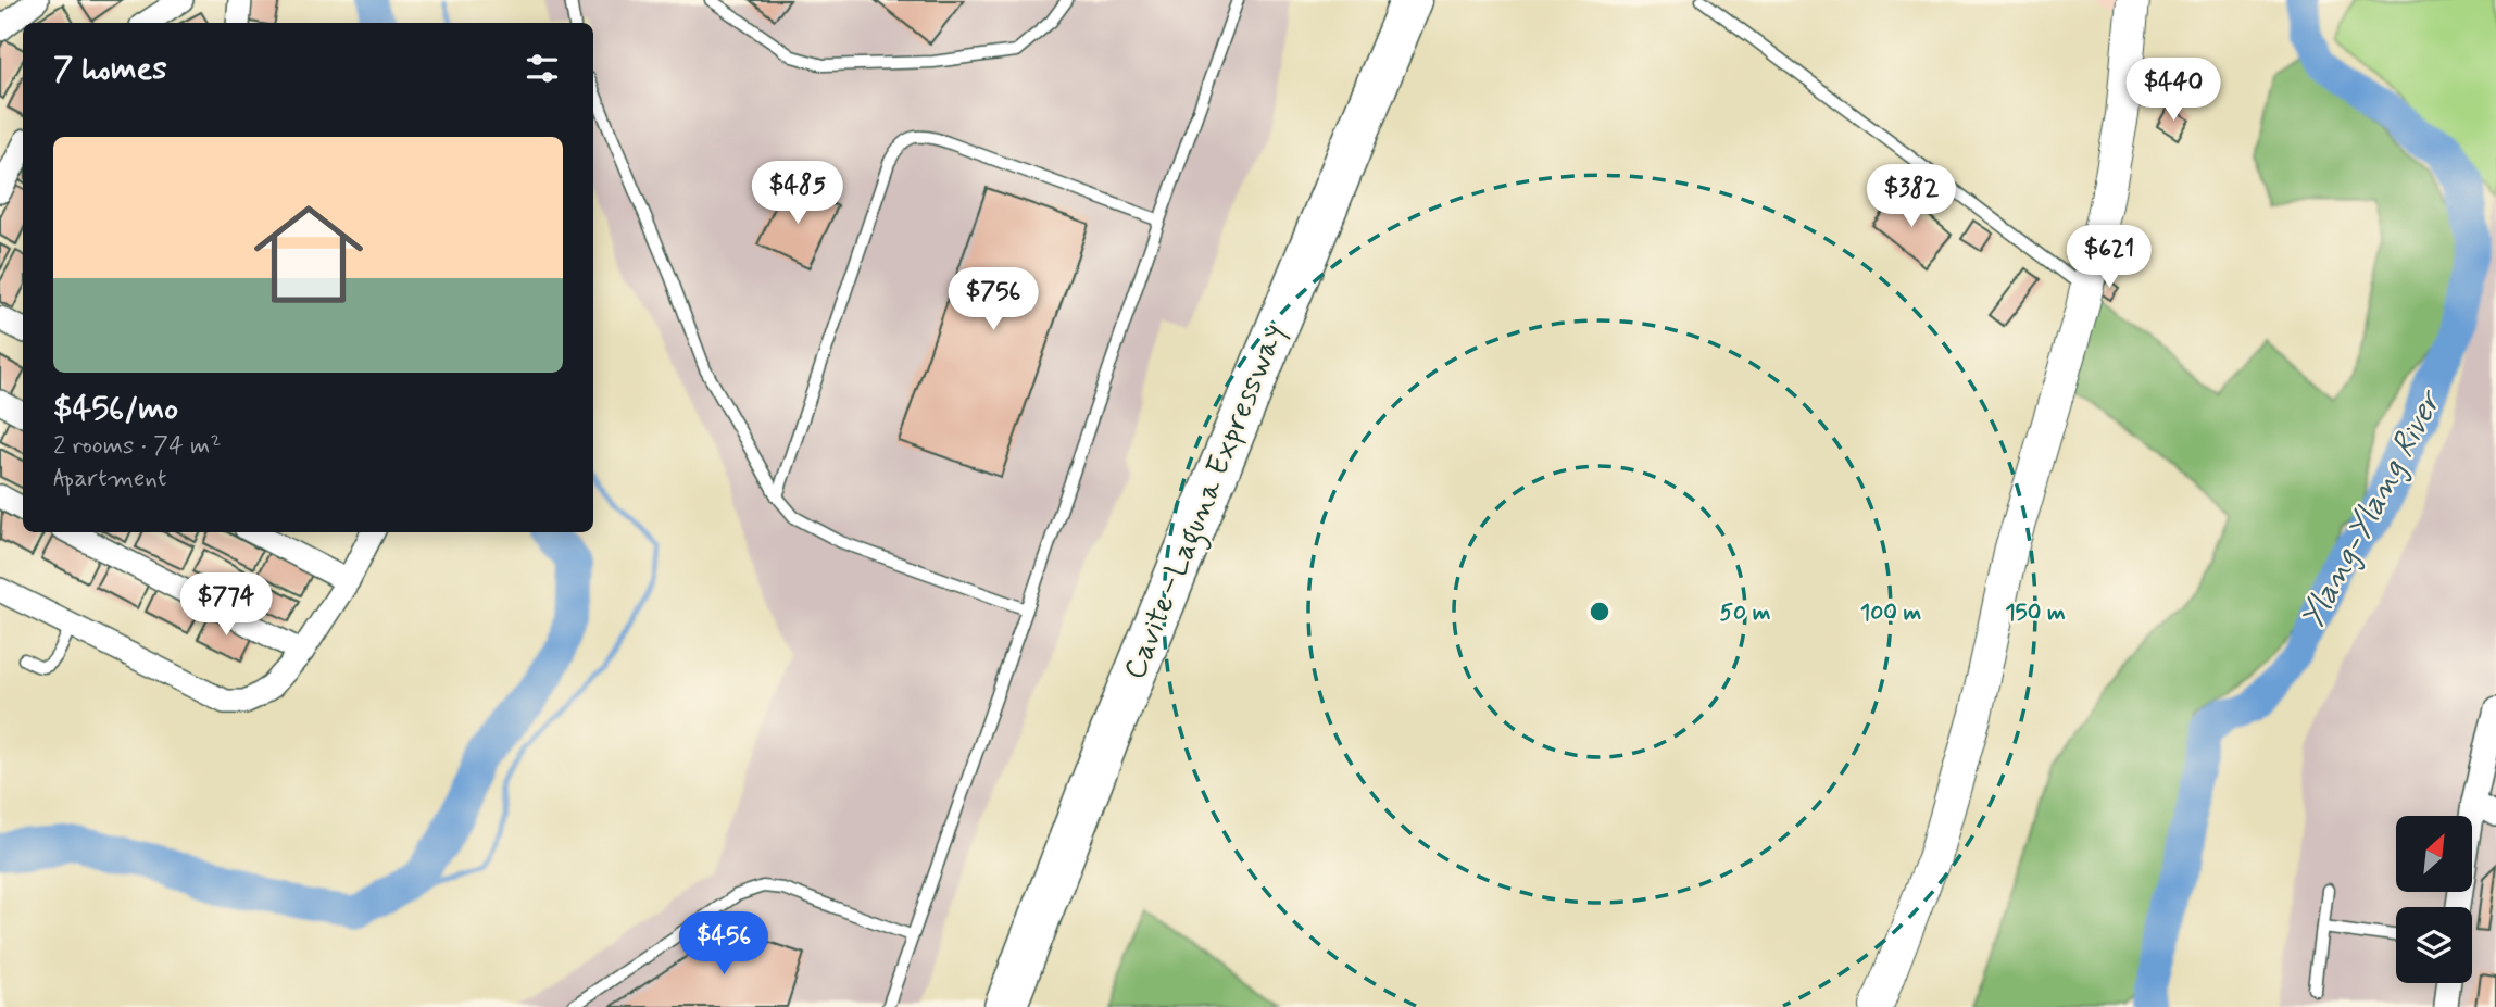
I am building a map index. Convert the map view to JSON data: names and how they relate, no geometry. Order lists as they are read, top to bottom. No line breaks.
{"streets":{"highway":["Cavite–Laguna Expressway"]},"water":["Ylang-Ylang River"],"north":"top right","page":{"heading":"7 homes","price":["$440","$485","$382","$621","$756","$774","$456"],"list":[{"name":"$456/mo","note":"2 rooms · 74 m² · Apartment"}]},"rings":["50 m","100 m","150 m"]}
